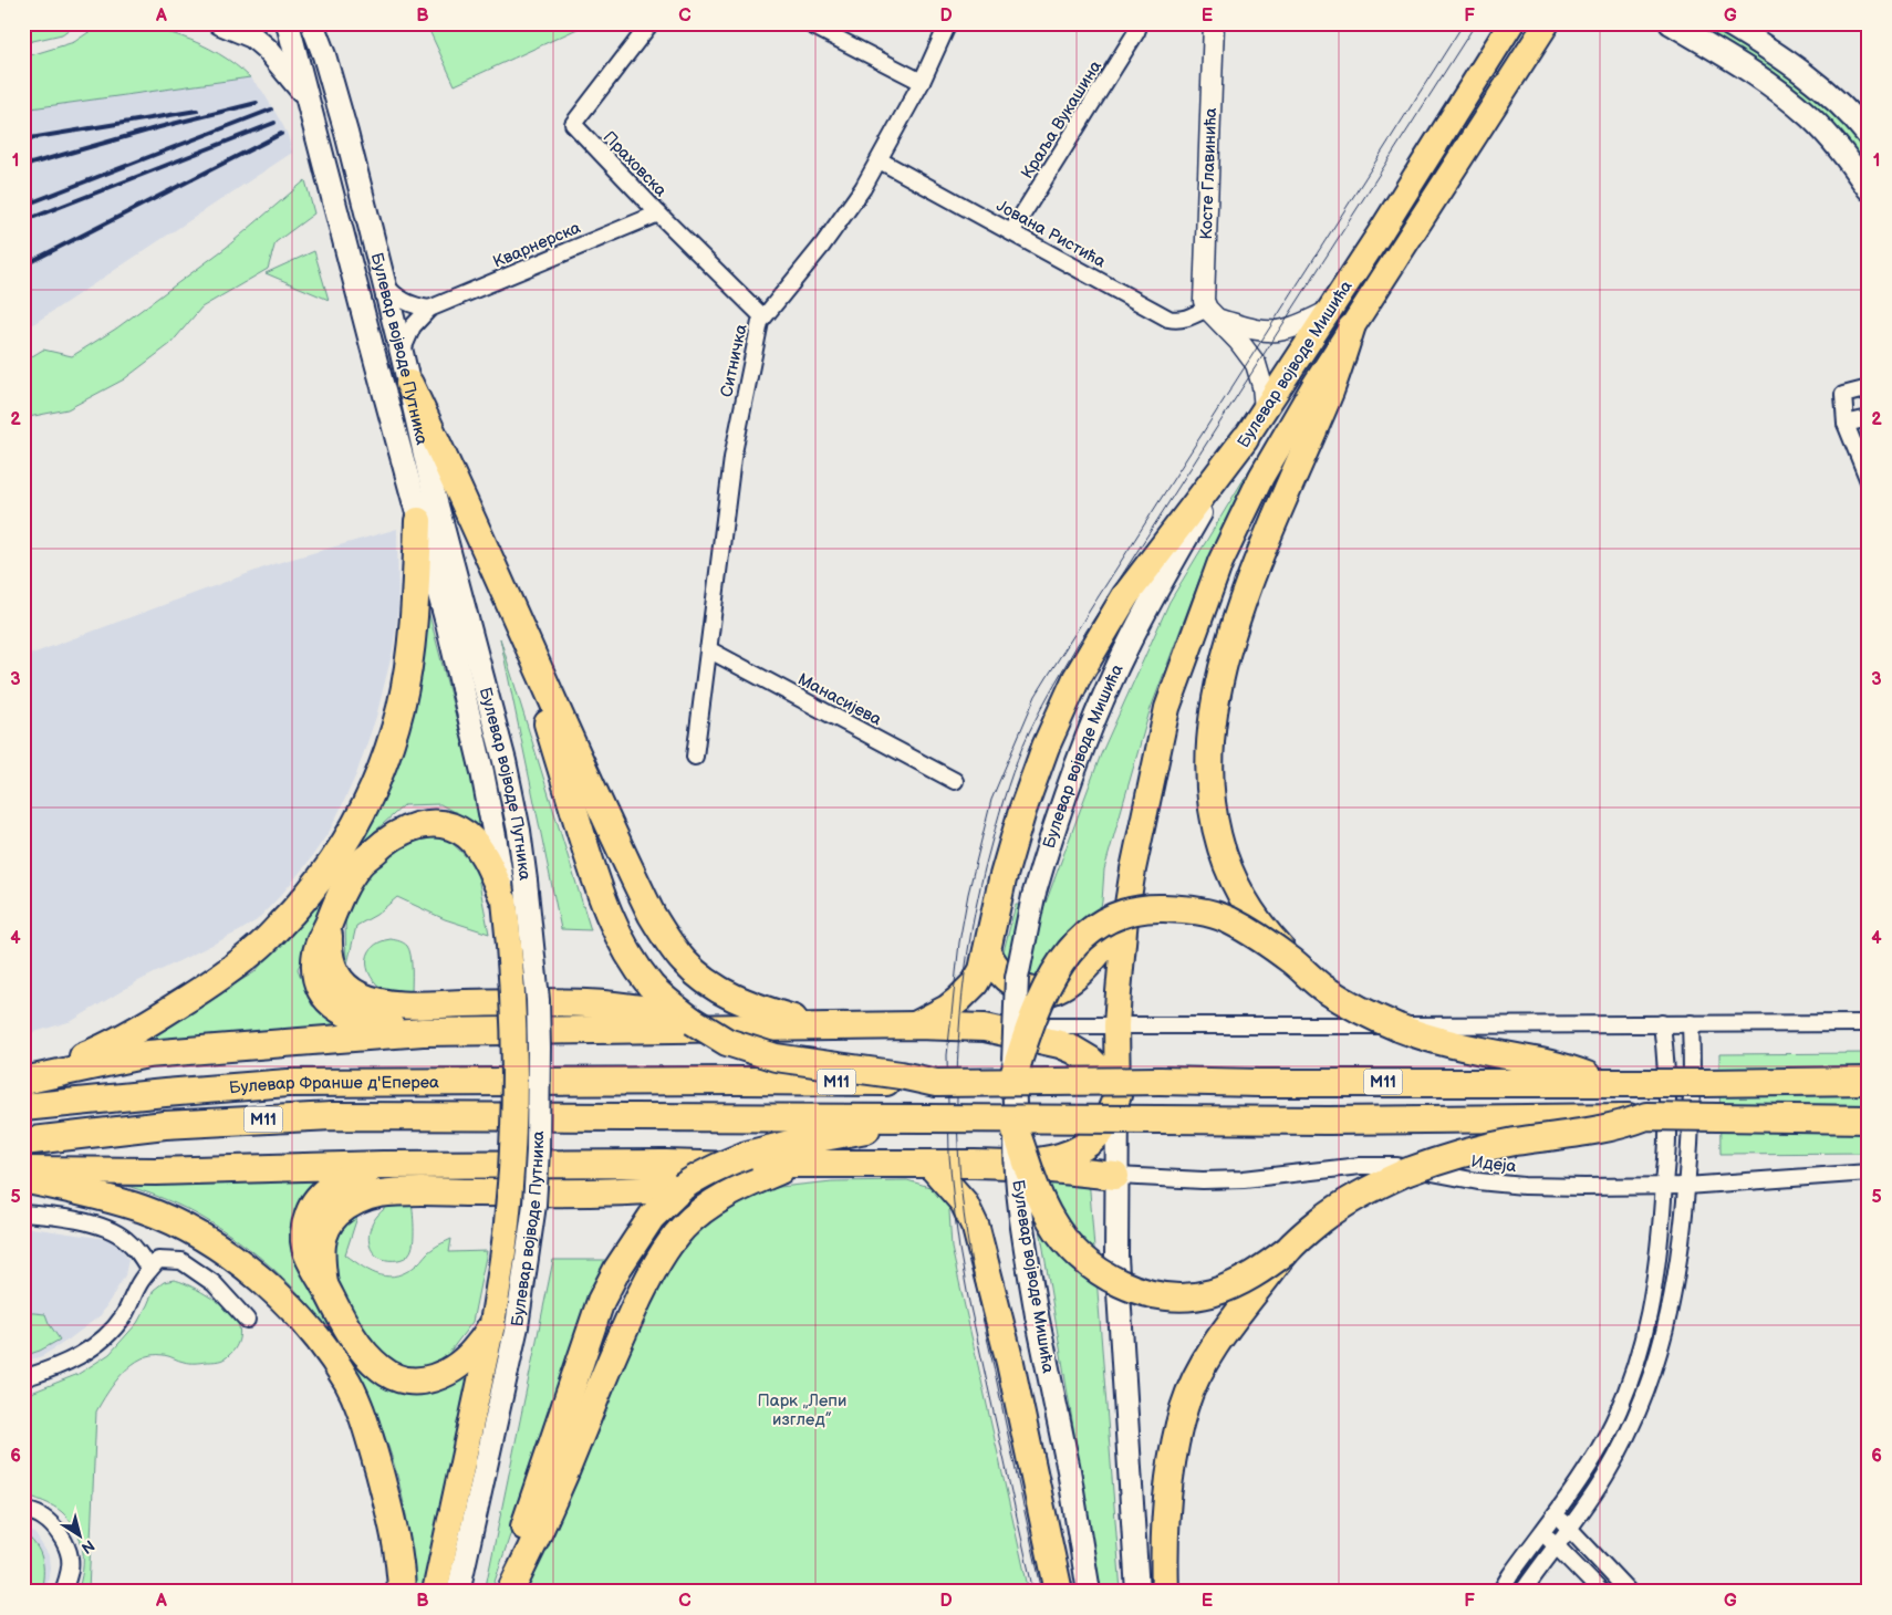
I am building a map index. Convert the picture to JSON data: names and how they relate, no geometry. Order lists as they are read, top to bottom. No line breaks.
{"streets":{"highway":["M11","Булевар Франше д'Епереа"],"main road":["Булевар војводе Путника","Булевар војводе Мишића"],"street":["Краља Вукашина","Праховска","Косте Главинића","Јована Ристића","Кварнерска","Ситничка","Манасијева","Идеја"]},"crossings":[["Краља Вукашина","Јована Ристића"],["Праховска","Кварнерска"],["Праховска","Ситничка"],["Косте Главинића","Јована Ристића"],["Јована Ристића","Ситничка"],["Кварнерска","Булевар војводе Путника"],["Ситничка","Манасијева"],["Булевар војводе Мишића","Идеја"],["M11","Булевар Франше д'Епереа"]],"parks":["Парк „Лепи изглед”"],"north":"bottom right","grid":{"columns":["A","B","C","D","E","F","G"],"rows":["1","2","3","4","5","6"]}}
